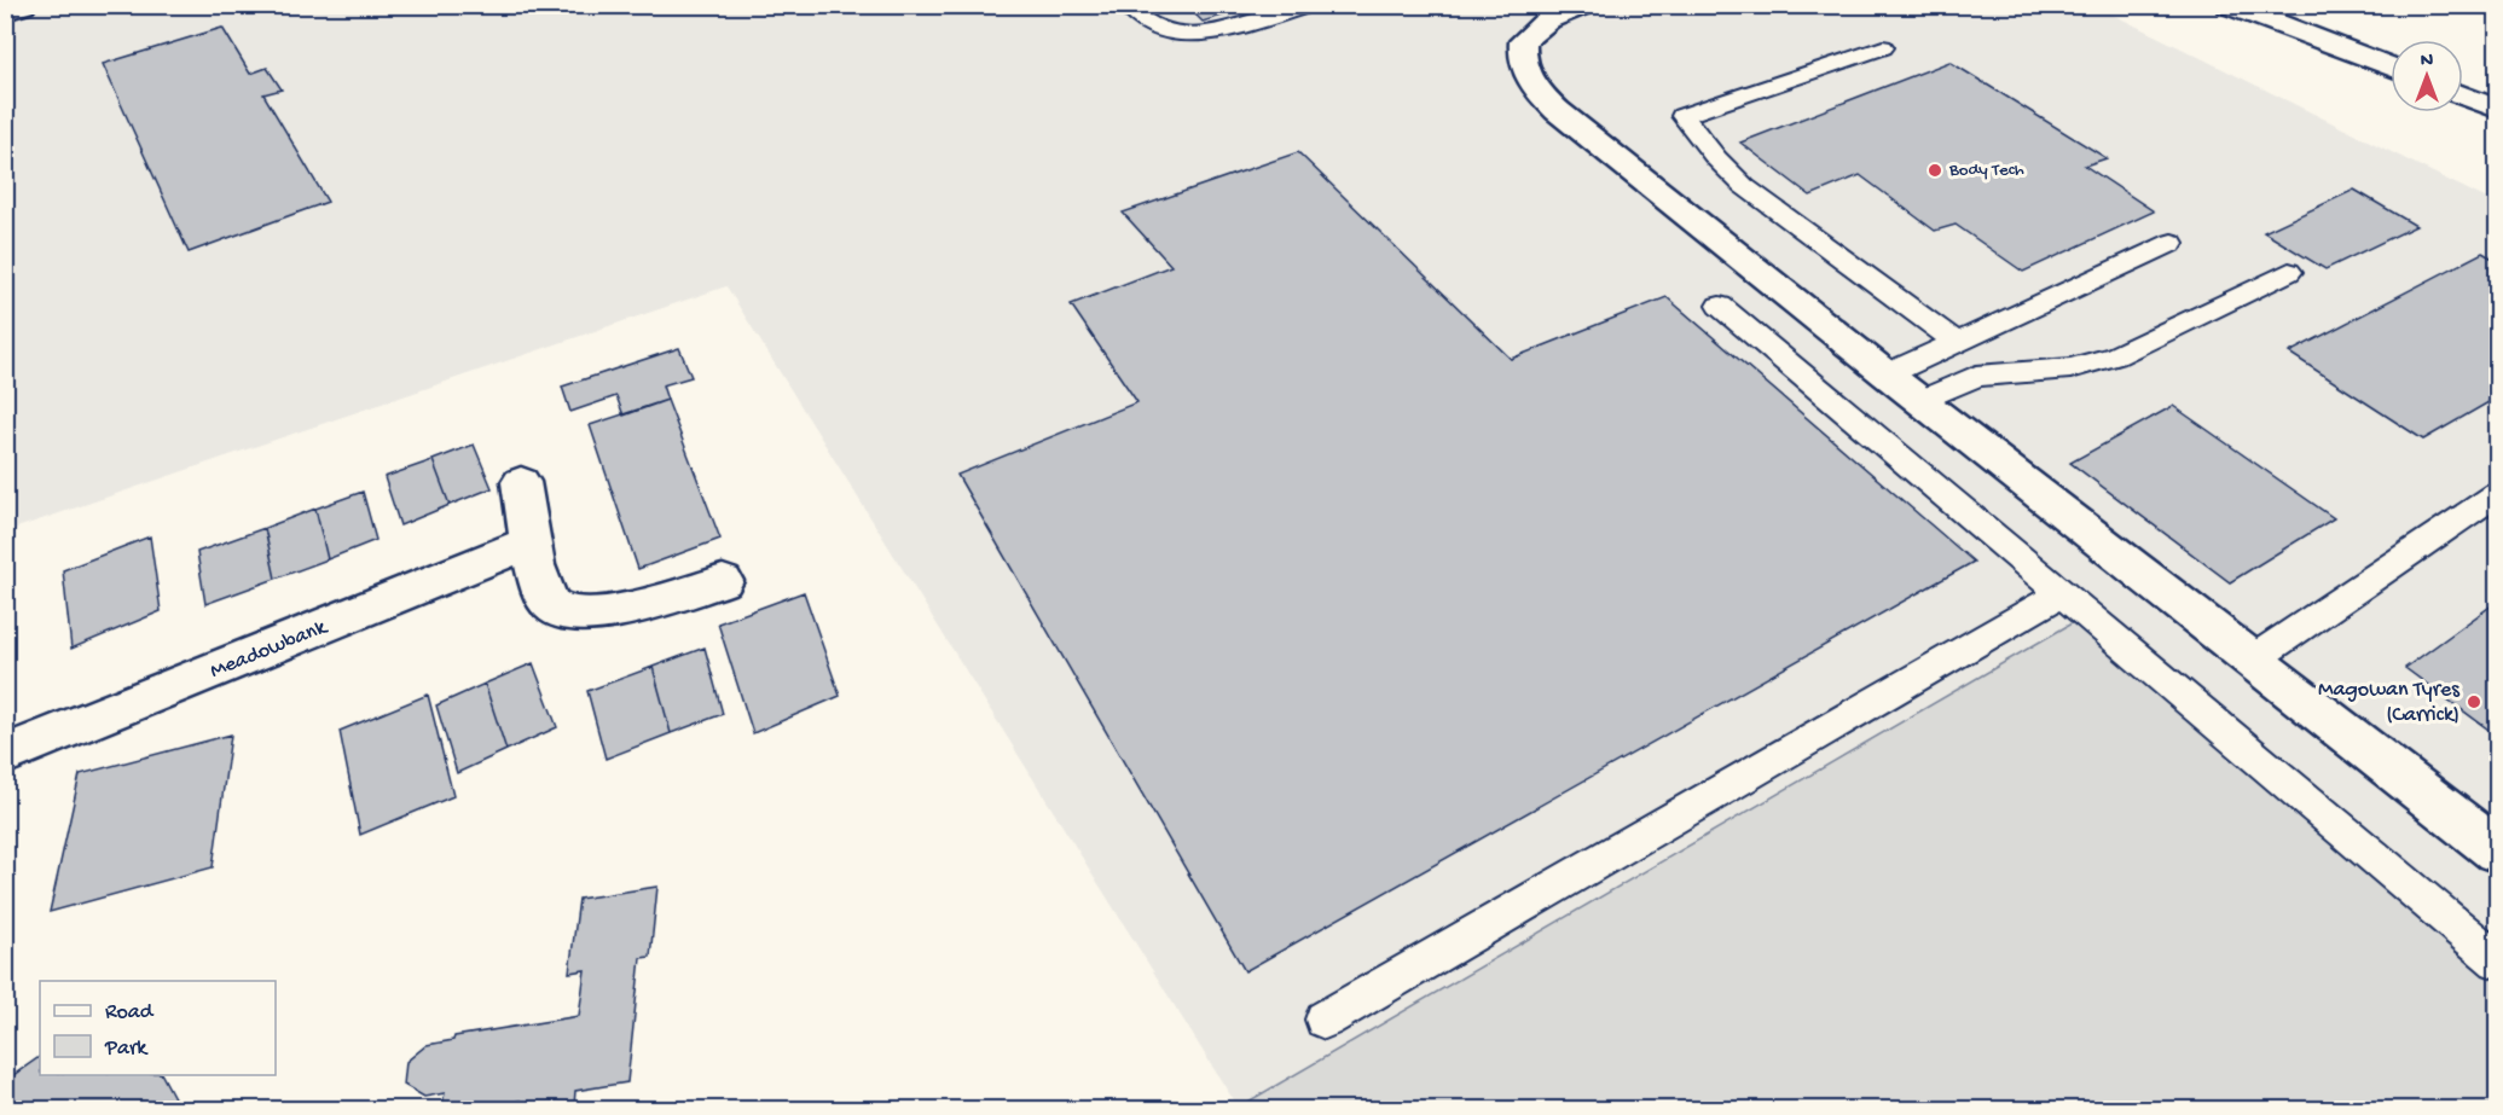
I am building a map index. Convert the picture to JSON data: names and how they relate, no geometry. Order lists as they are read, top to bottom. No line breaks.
{"streets":{"street":["Meadowbank"]},"places":["Body Tech","Magowan Tyres (Carrick)"],"legend":["Road","Park"],"north":"top"}
